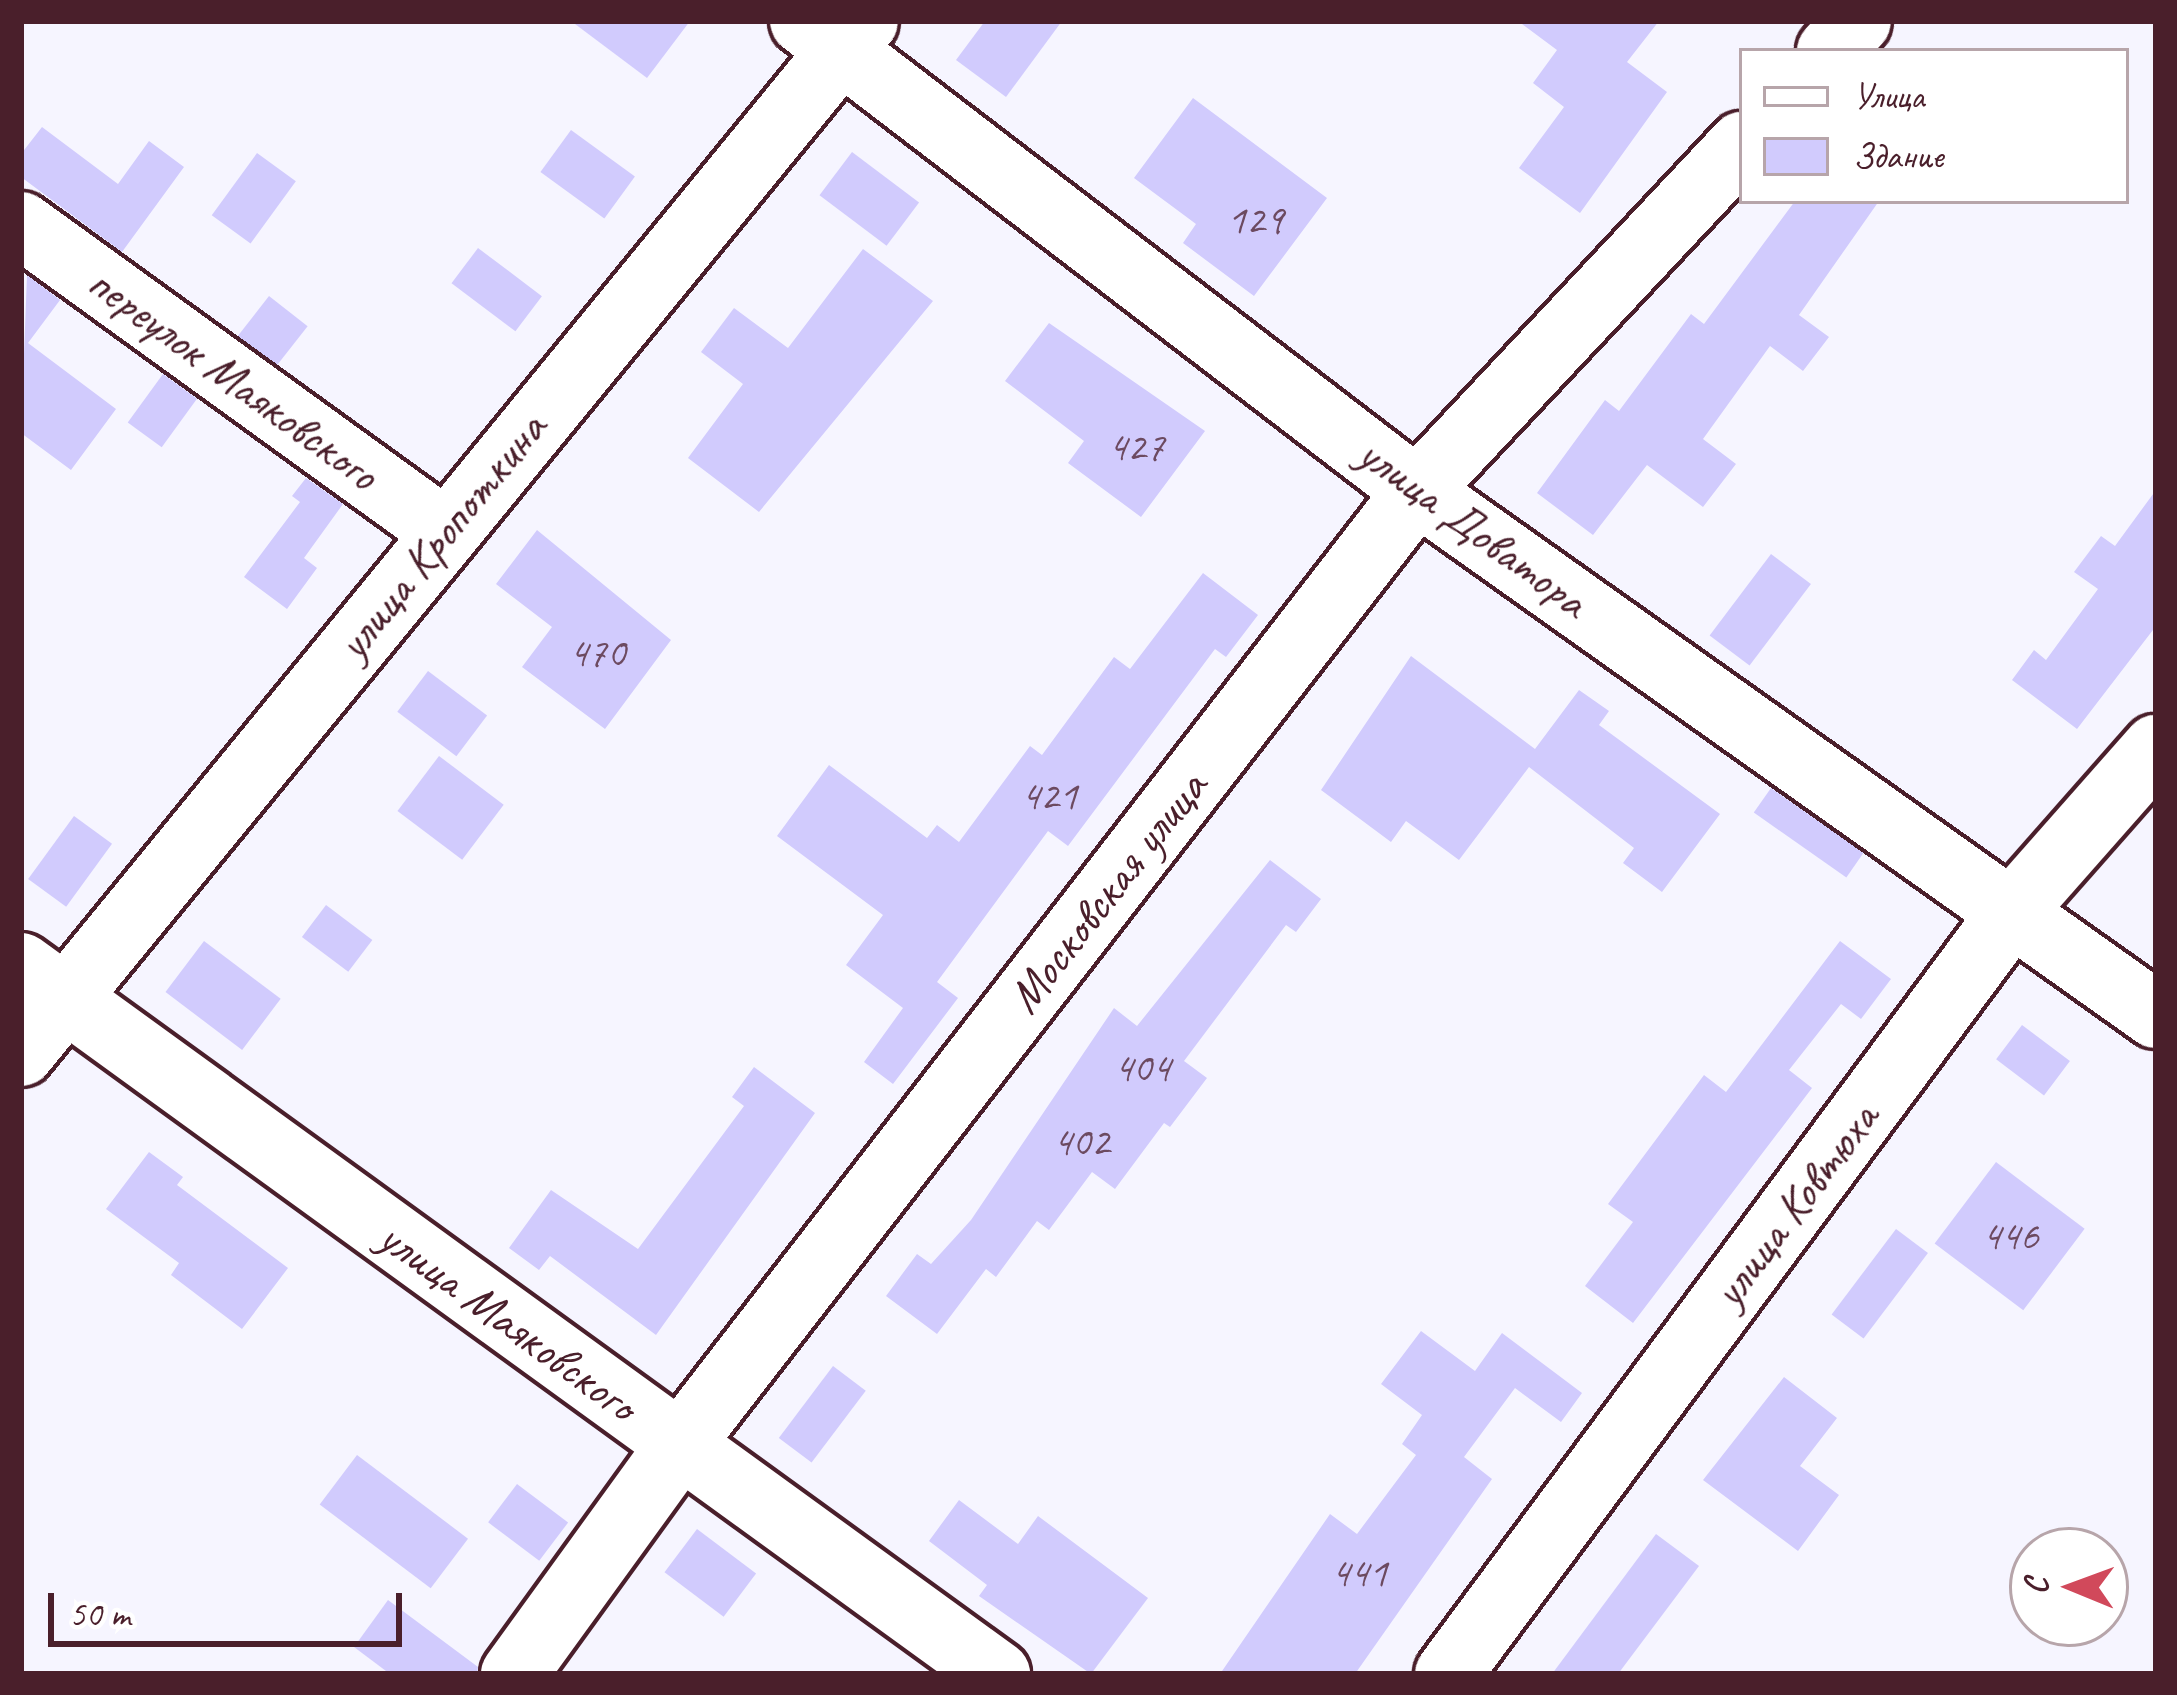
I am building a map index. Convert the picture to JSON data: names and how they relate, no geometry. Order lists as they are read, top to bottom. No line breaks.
{"streets":{"street":["переулок Маяковского","улица Доватора","улица Кропоткина","Московская улица","улица Ковтюха","улица Маяковского"]},"crossings":[["переулок Маяковского","улица Кропоткина"],["улица Доватора","улица Кропоткина"],["улица Доватора","Московская улица"],["улица Доватора","улица Ковтюха"],["улица Кропоткина","улица Маяковского"],["Московская улица","улица Маяковского"]],"house_numbers":["129","427","470","421","404","402","446","441"],"legend":["Улица","Здание"],"scale_bar":"50 m","north":"left"}
